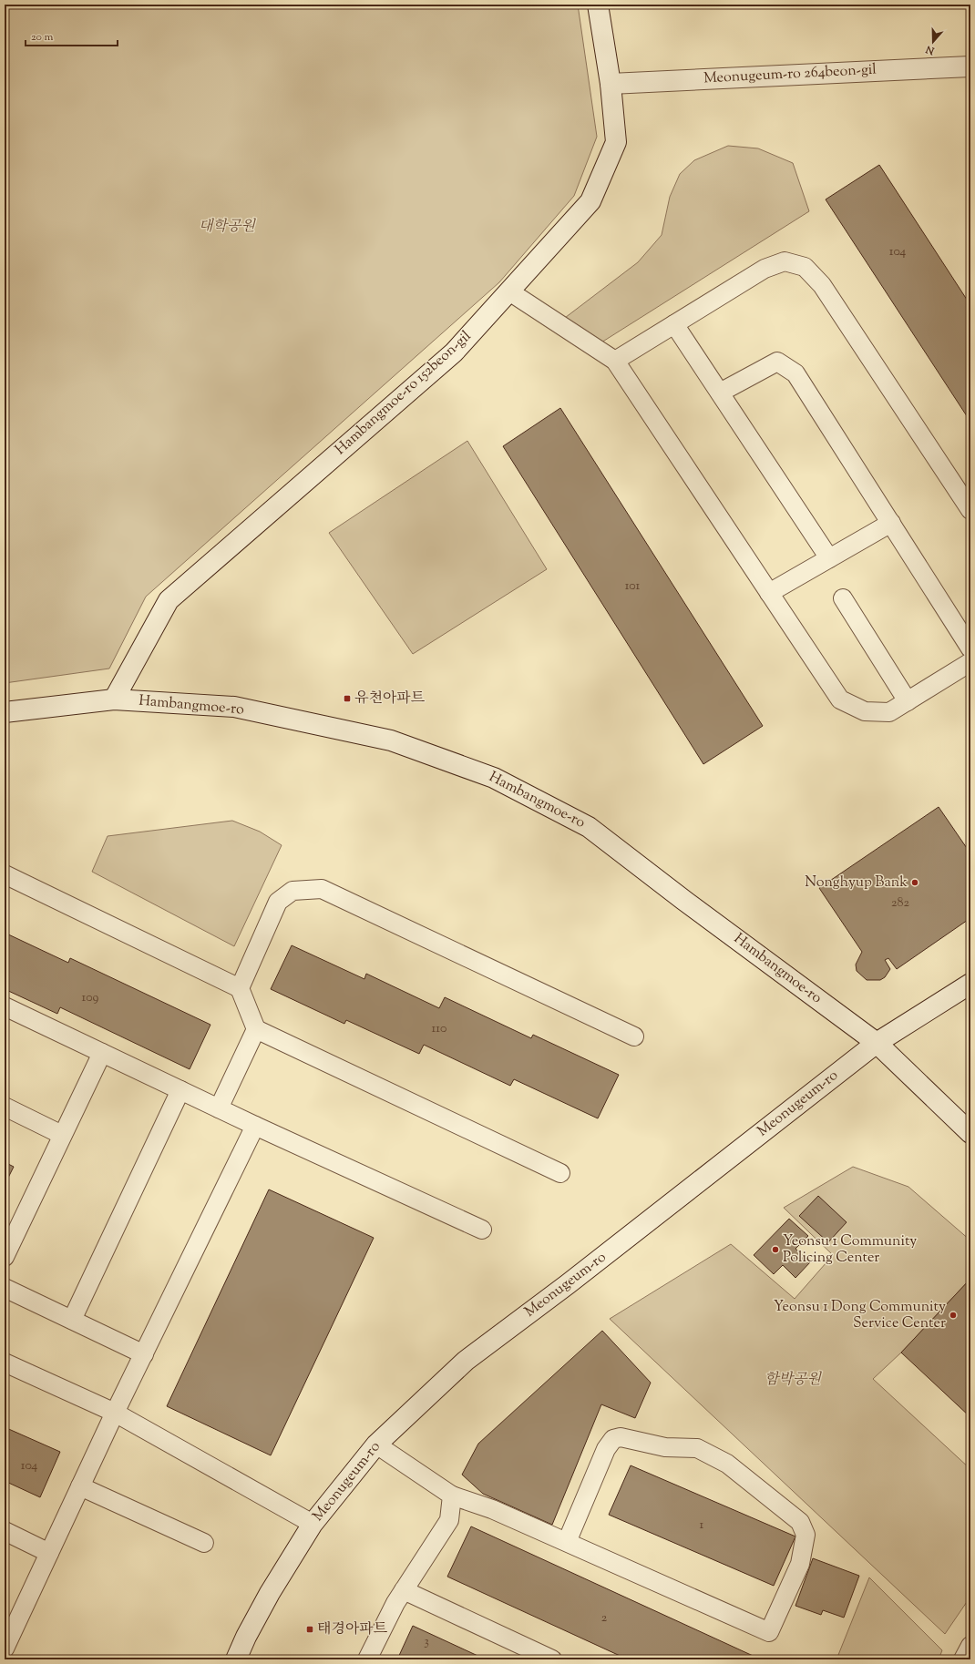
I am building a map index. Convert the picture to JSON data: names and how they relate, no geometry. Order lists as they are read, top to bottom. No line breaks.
{"streets":{"main road":["Meonugeum-ro 264beon-gil","Hambangmoe-ro 152beon-gil","Hambangmoe-ro","Meonugeum-ro"]},"crossings":[["Meonugeum-ro 264beon-gil","Hambangmoe-ro 152beon-gil"],["Hambangmoe-ro 152beon-gil","Hambangmoe-ro"],["Hambangmoe-ro","Meonugeum-ro"]],"parks":["대학공원","함박공원"],"places":{"transit":["유천아파트","태경아파트"],"other":["Nonghyup Bank","Yeonsu 1 Community Policing Center","Yeonsu 1 Dong Community Service Center"]},"house_numbers":["104","101","282","109","110","104","1","2","3"],"scale_bar":"20 m","north":"bottom"}
